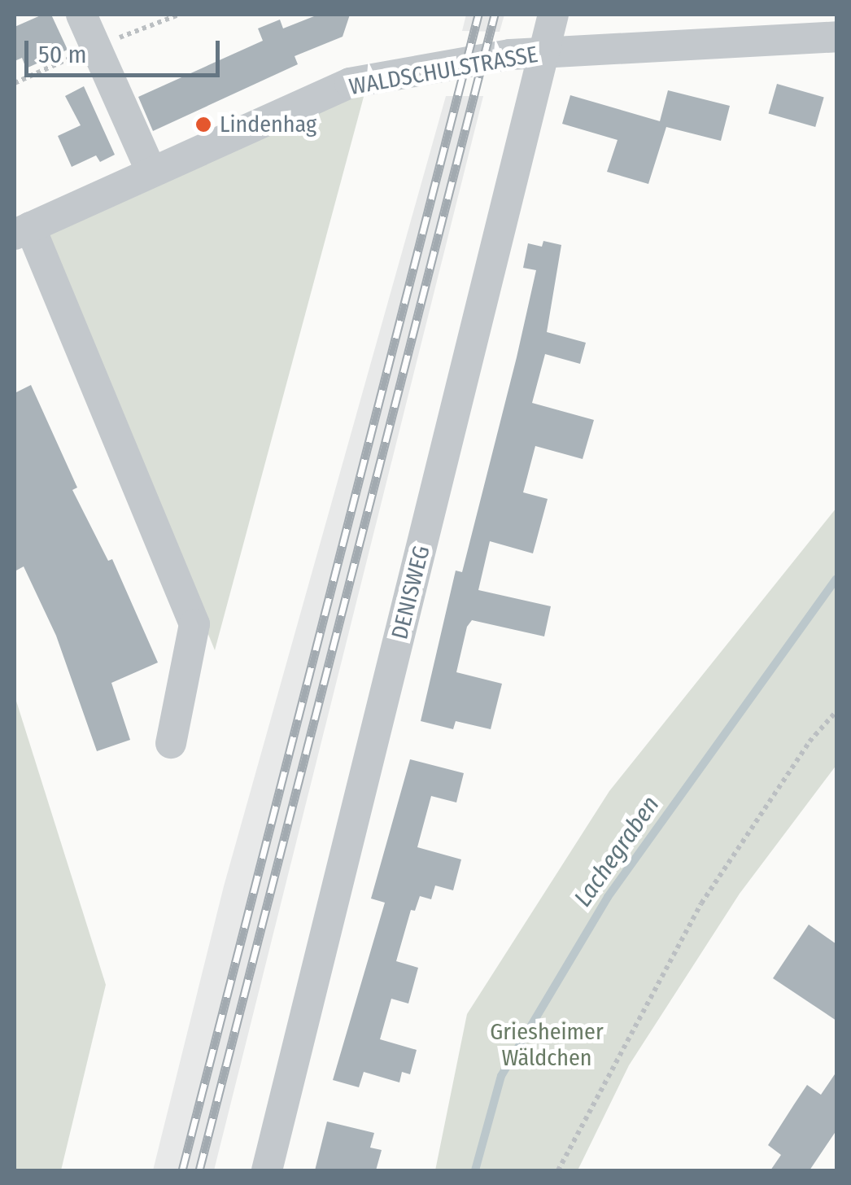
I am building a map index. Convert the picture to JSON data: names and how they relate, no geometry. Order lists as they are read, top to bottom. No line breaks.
{"streets":{"street":["WALDSCHULSTRASSE","DENISWEG"]},"crossings":[["WALDSCHULSTRASSE","DENISWEG"]],"water":["Lachegraben"],"parks":["Griesheimer Wäldchen"],"places":["Lindenhag"],"scale_bar":"50 m"}
